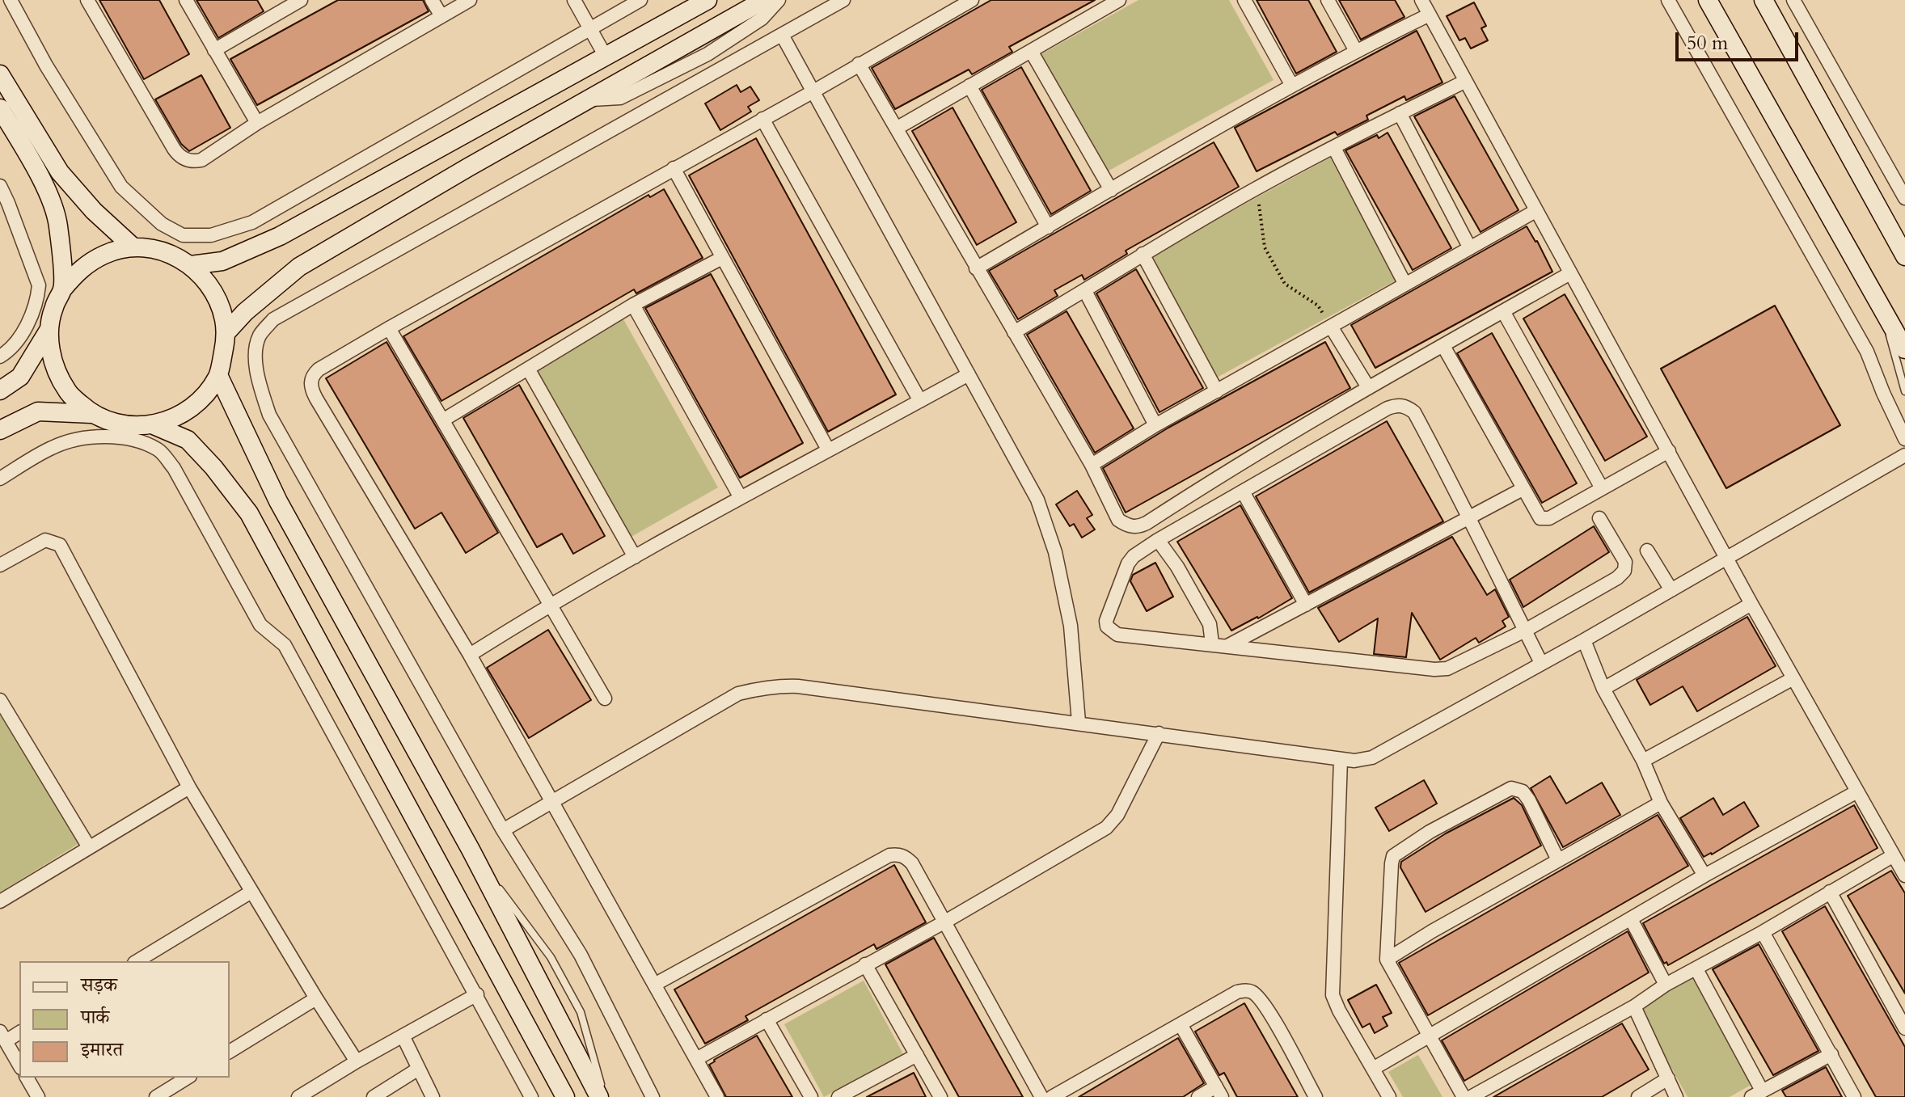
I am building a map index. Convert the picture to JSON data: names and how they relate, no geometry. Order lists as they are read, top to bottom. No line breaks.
{"legend":["सड़क","पार्क","इमारत"],"scale_bar":"50 m"}
